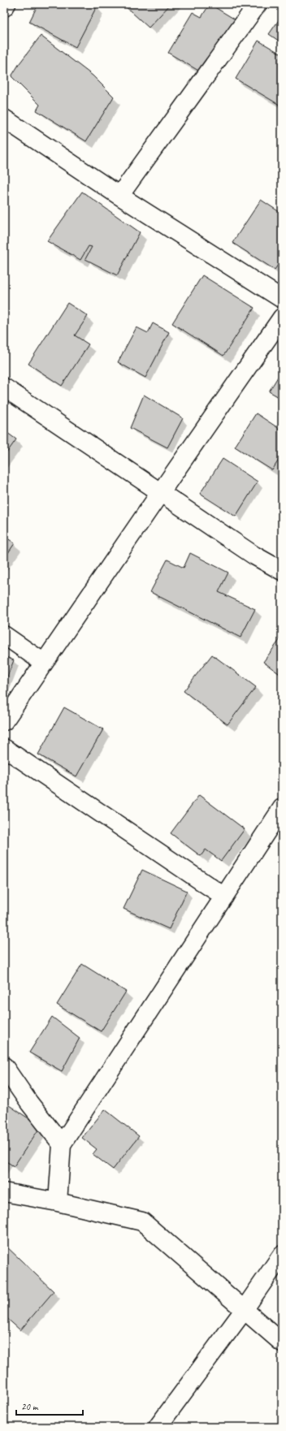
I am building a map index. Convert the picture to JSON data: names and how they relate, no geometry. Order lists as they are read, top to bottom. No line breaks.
{"scale_bar":"20 m"}
